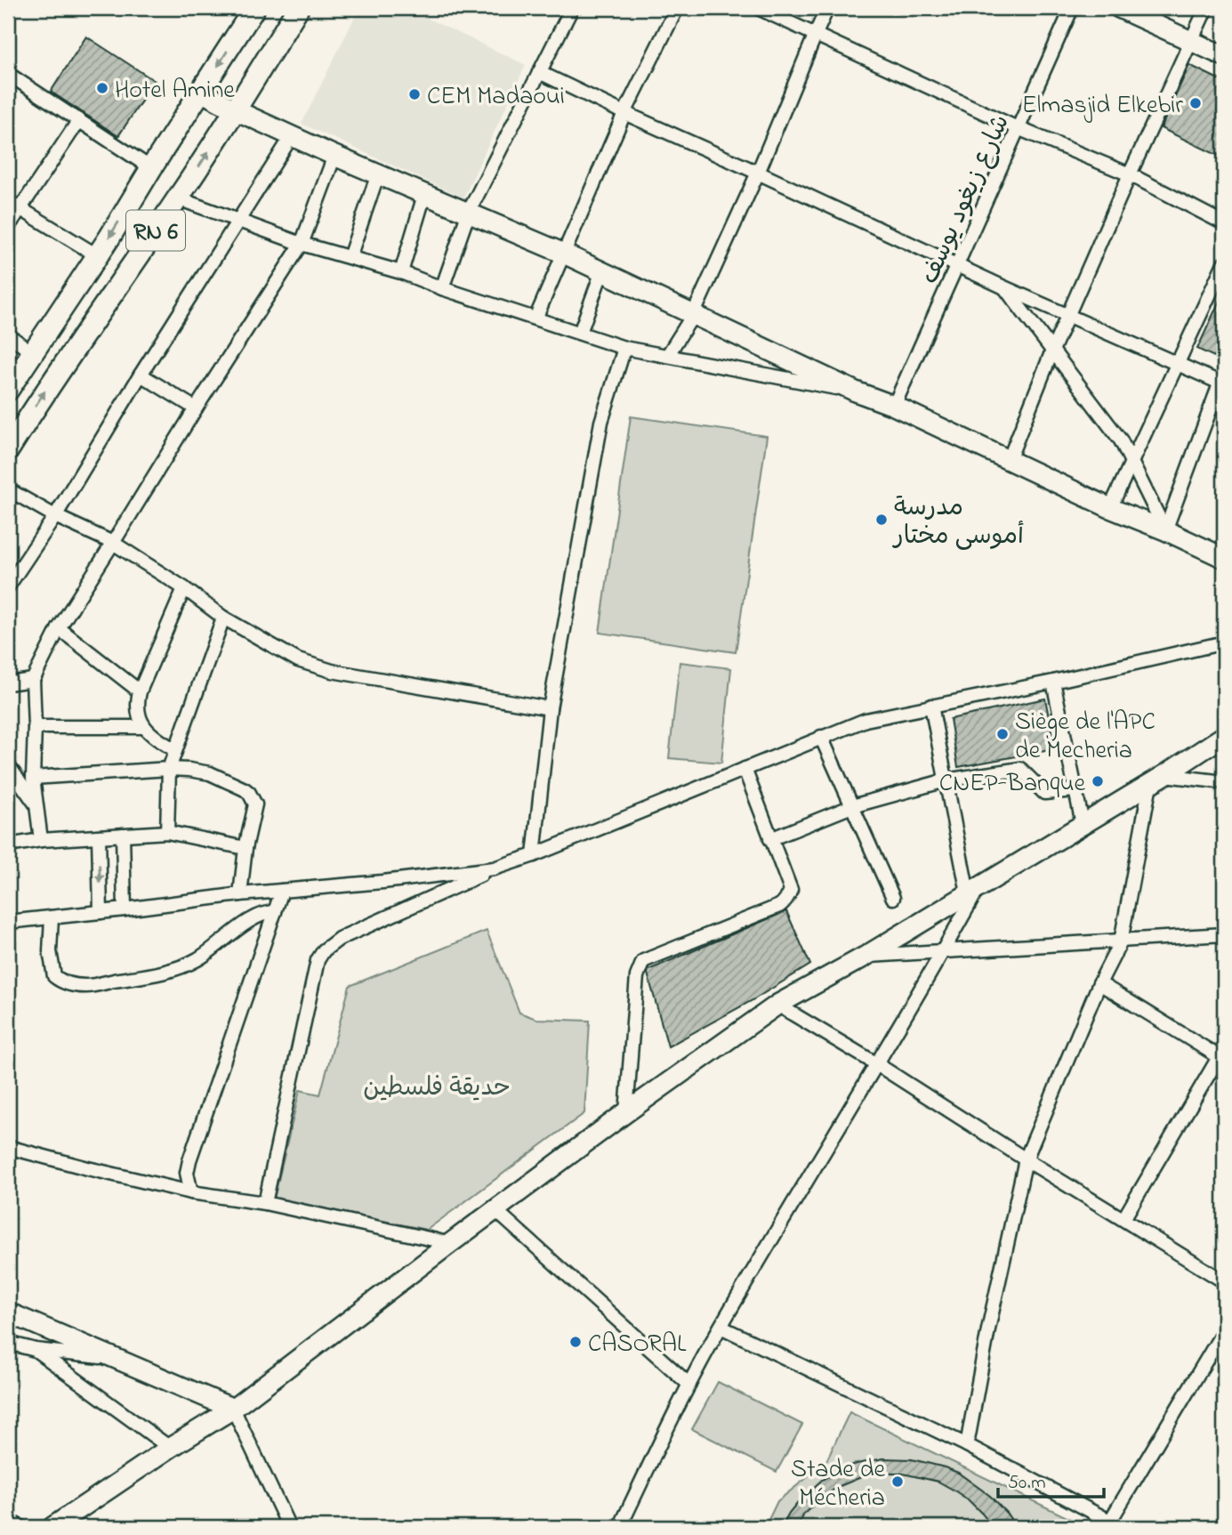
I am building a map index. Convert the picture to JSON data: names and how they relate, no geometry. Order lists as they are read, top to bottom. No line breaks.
{"streets":{"main road":["RN 6"],"street":["شارع زيغود يوسف"]},"parks":["حديقة فلسطين"],"places":["Hotel Amine","CEM Madaoui","Elmasjid Elkebir","مدرسة أموسى مختار","Siège de l'APC de Mecheria","CNEP-Banque","CASORAL","Stade de Mécheria"],"scale_bar":"50 m"}
